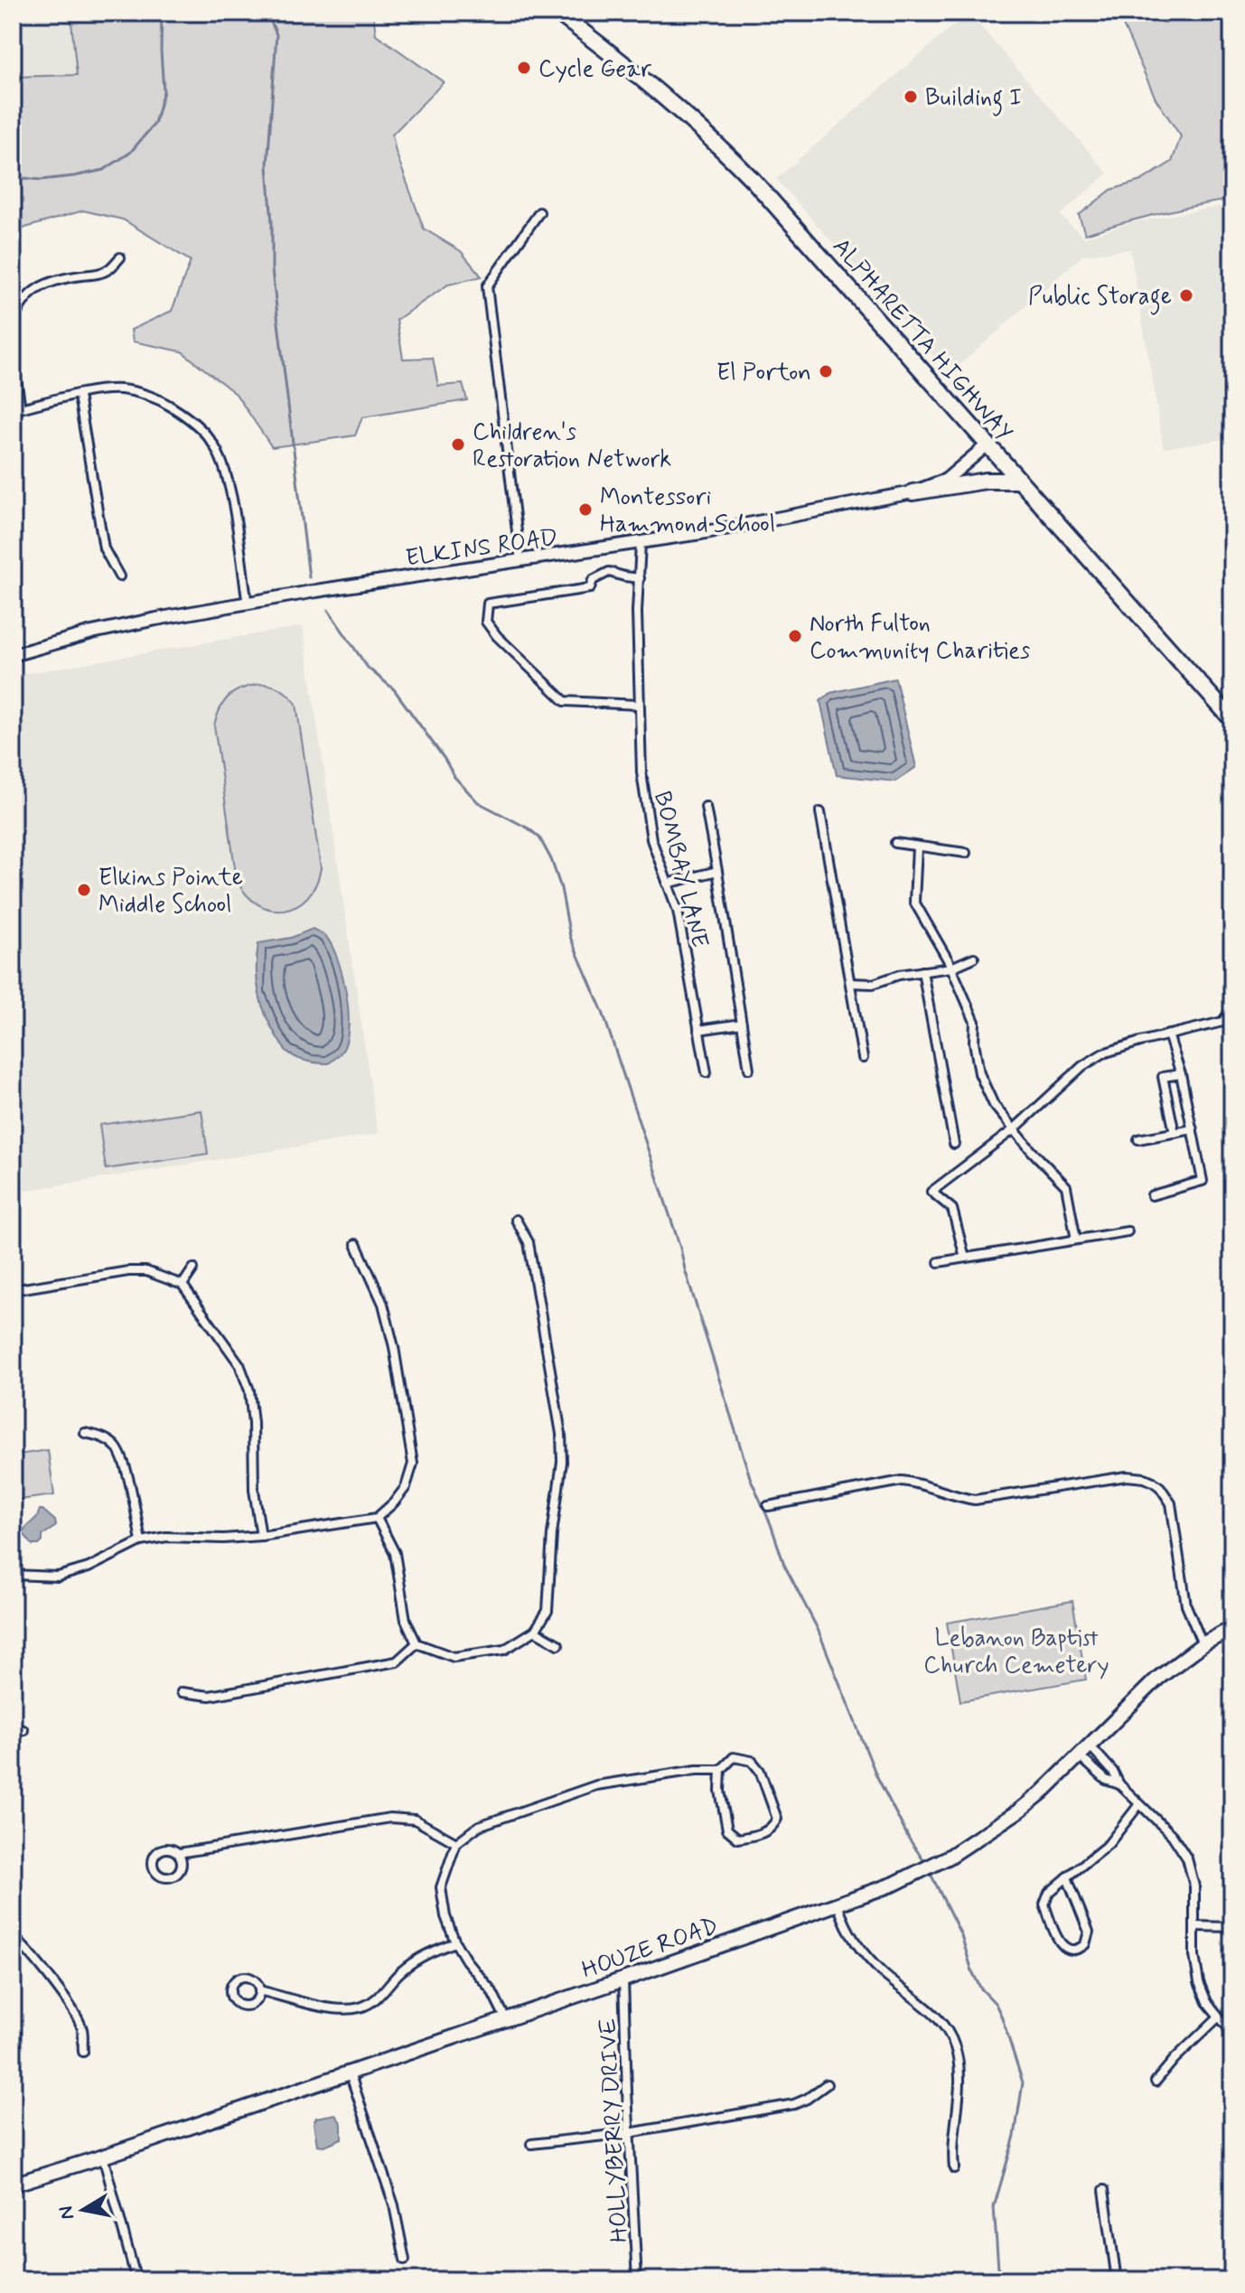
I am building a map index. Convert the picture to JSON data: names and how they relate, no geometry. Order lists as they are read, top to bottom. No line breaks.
{"streets":{"highway":["ALPHARETTA HIGHWAY"],"main road":["HOUZE ROAD"],"street":["ELKINS ROAD","BOMBAY LANE","HOLLYBERRY DRIVE"]},"crossings":[["ALPHARETTA HIGHWAY","ELKINS ROAD"],["ELKINS ROAD","BOMBAY LANE"],["HOUZE ROAD","HOLLYBERRY DRIVE"]],"parks":["Lebanon Baptist Church Cemetery"],"places":["Cycle Gear","Building I","Public Storage","El Porton","Children's Restoration Network","Montessori Hammond School","North Fulton Community Charities","Elkins Pointe Middle School"],"north":"left"}
